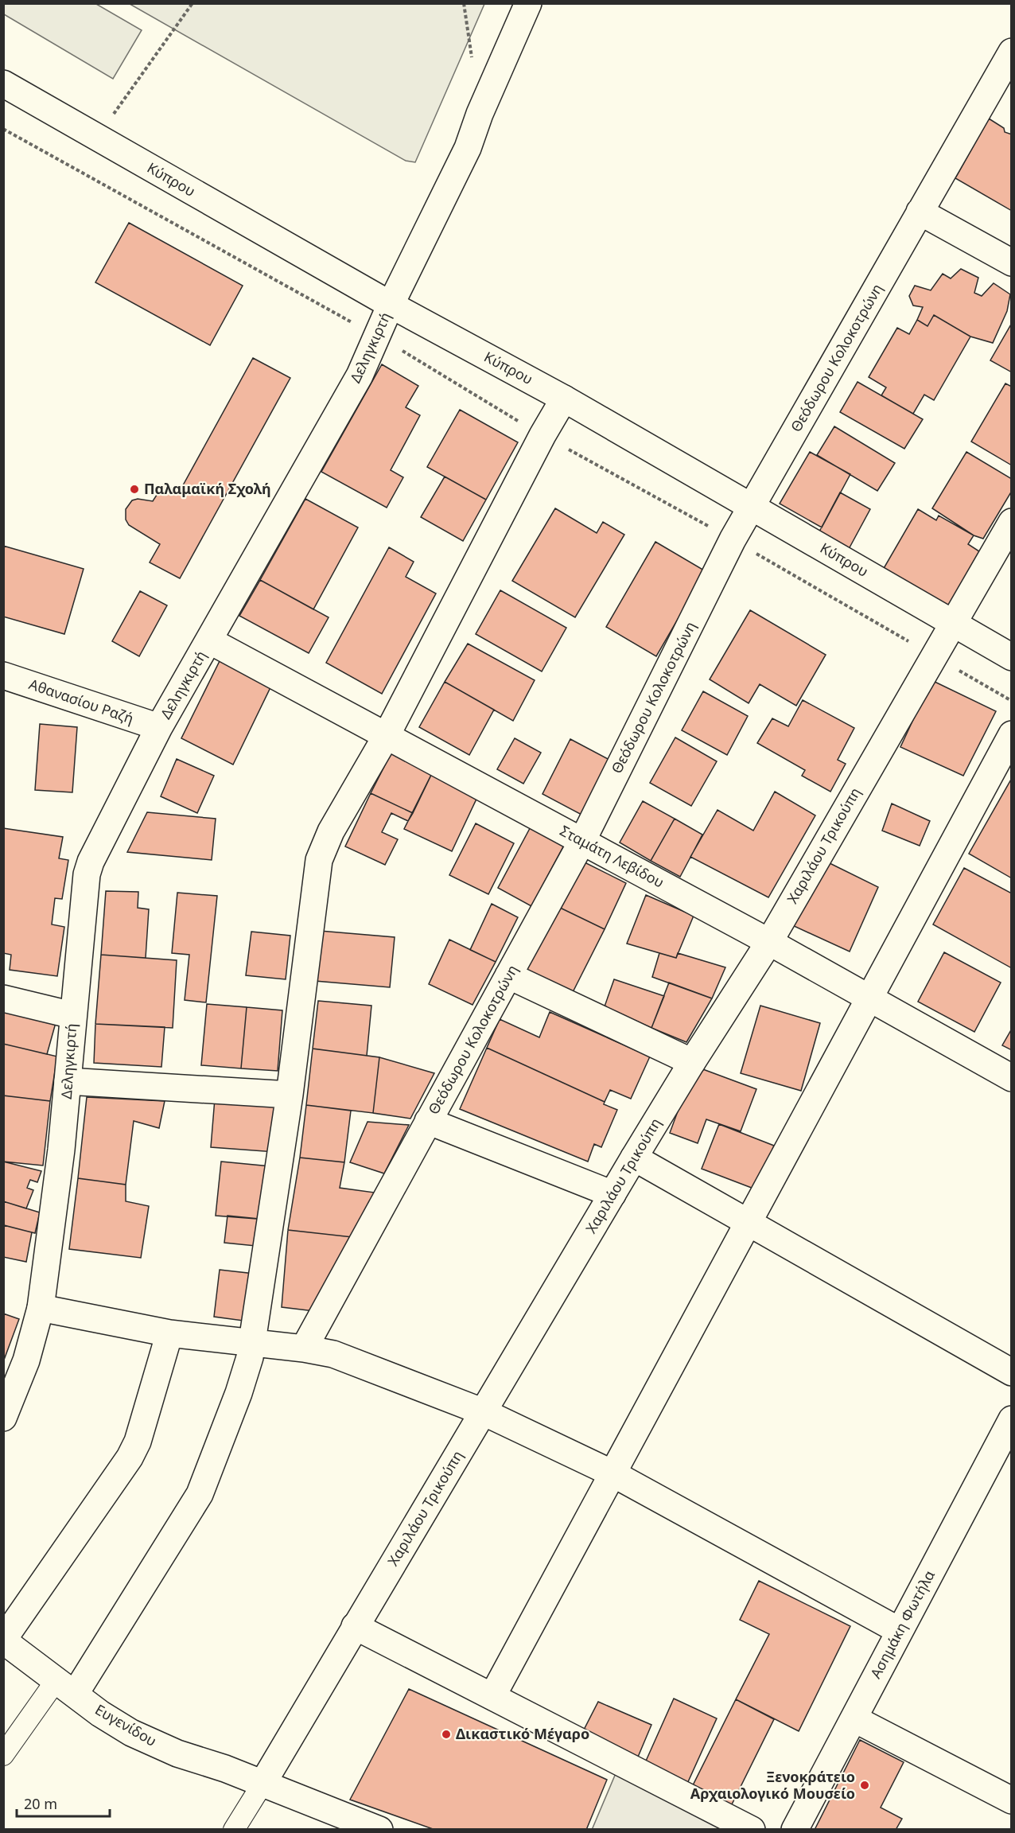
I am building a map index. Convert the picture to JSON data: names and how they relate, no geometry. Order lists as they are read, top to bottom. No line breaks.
{"streets":{"street":["Κύπρου","Δεληγκιρτή","Θεόδωρου Κολοκοτρώνη","Αθανασίου Ραζή","Χαριλάου Τρικούπη","Σταμάτη Λεβίδου","Ασημάκη Φωτήλα","Ευγενίδου"]},"crossings":[["Κύπρου","Δεληγκιρτή"],["Κύπρου","Θεόδωρου Κολοκοτρώνη"],["Κύπρου","Χαριλάου Τρικούπη"],["Δεληγκιρτή","Αθανασίου Ραζή"],["Δεληγκιρτή","Σταμάτη Λεβίδου"],["Θεόδωρου Κολοκοτρώνη","Σταμάτη Λεβίδου"],["Χαριλάου Τρικούπη","Σταμάτη Λεβίδου"],["Χαριλάου Τρικούπη","Ευγενίδου"]],"places":["Παλαμαϊκή Σχολή","Δικαστικό Μέγαρο","Ξενοκράτειο Αρχαιολογικό Μουσείο"],"scale_bar":"20 m"}
